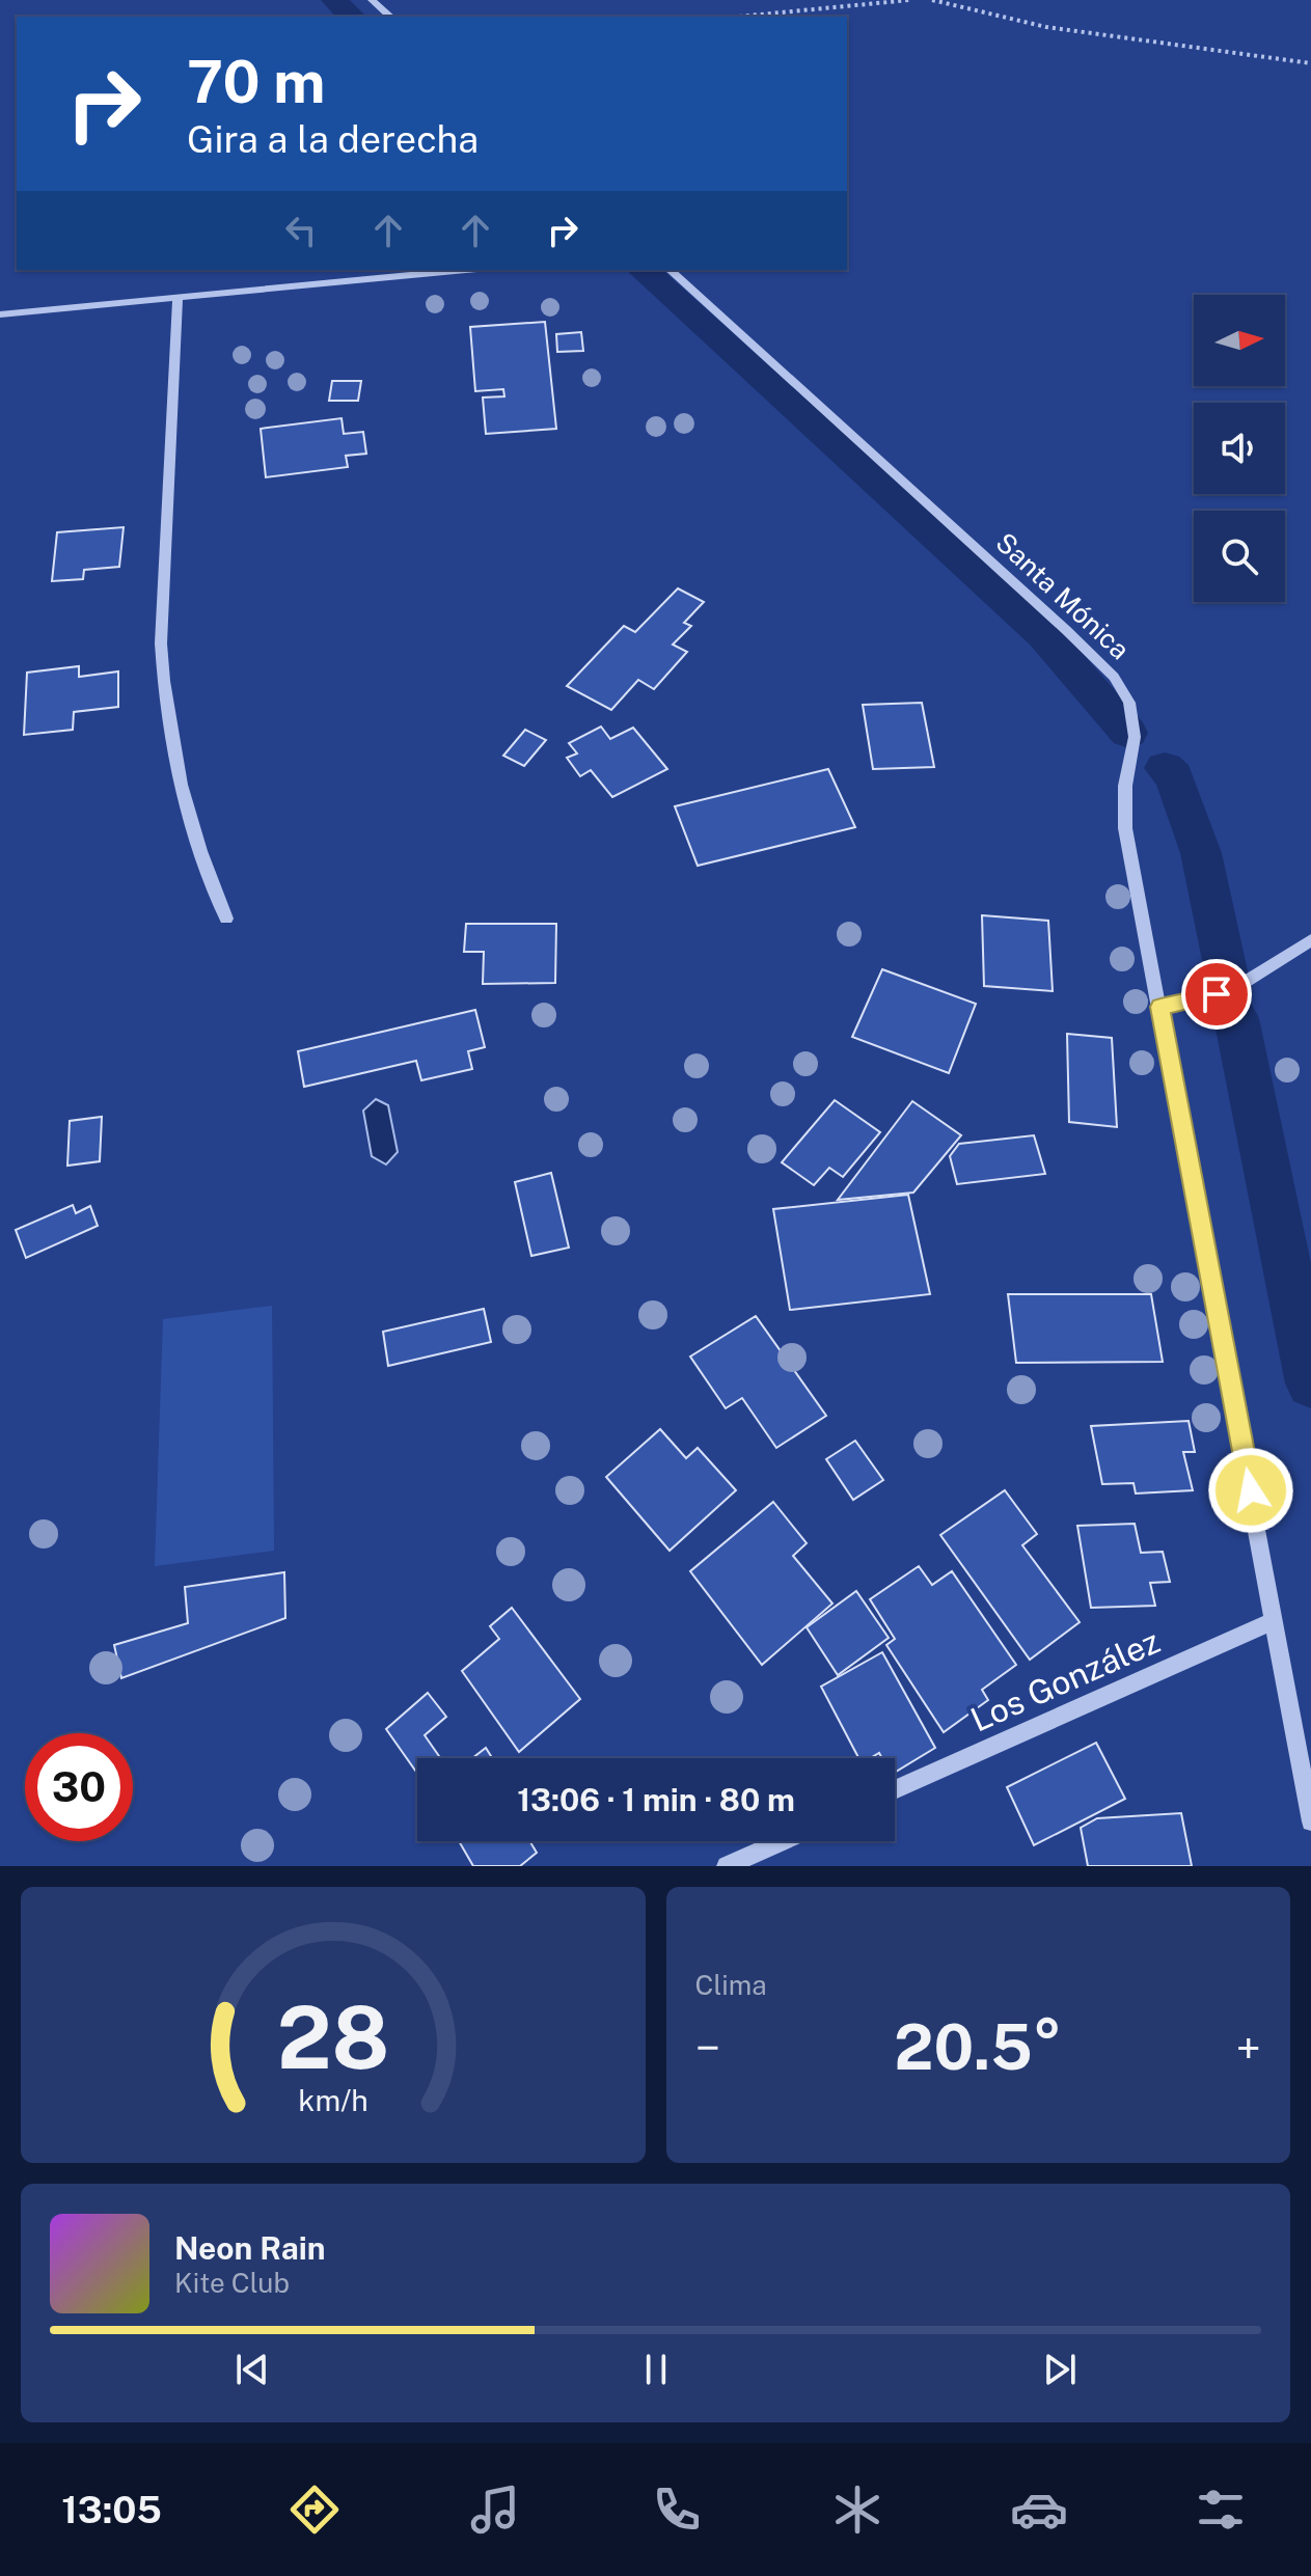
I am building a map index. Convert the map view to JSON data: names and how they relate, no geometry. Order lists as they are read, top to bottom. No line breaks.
{"streets":{"street":["Santa Mónica","Los González"]},"crossings":[["Santa Mónica","Los González"]],"north":"right","page":{"turn":["70 m","Gira a la derecha"],"limit":"30","trip":"13:06 · 1 min · 80 m","tile":"Clima","heat":["−","20.5°","+"],"song":["Neon Rain","Kite Club"],"tabs":"13:05","gauge":["28","km/h"]}}
